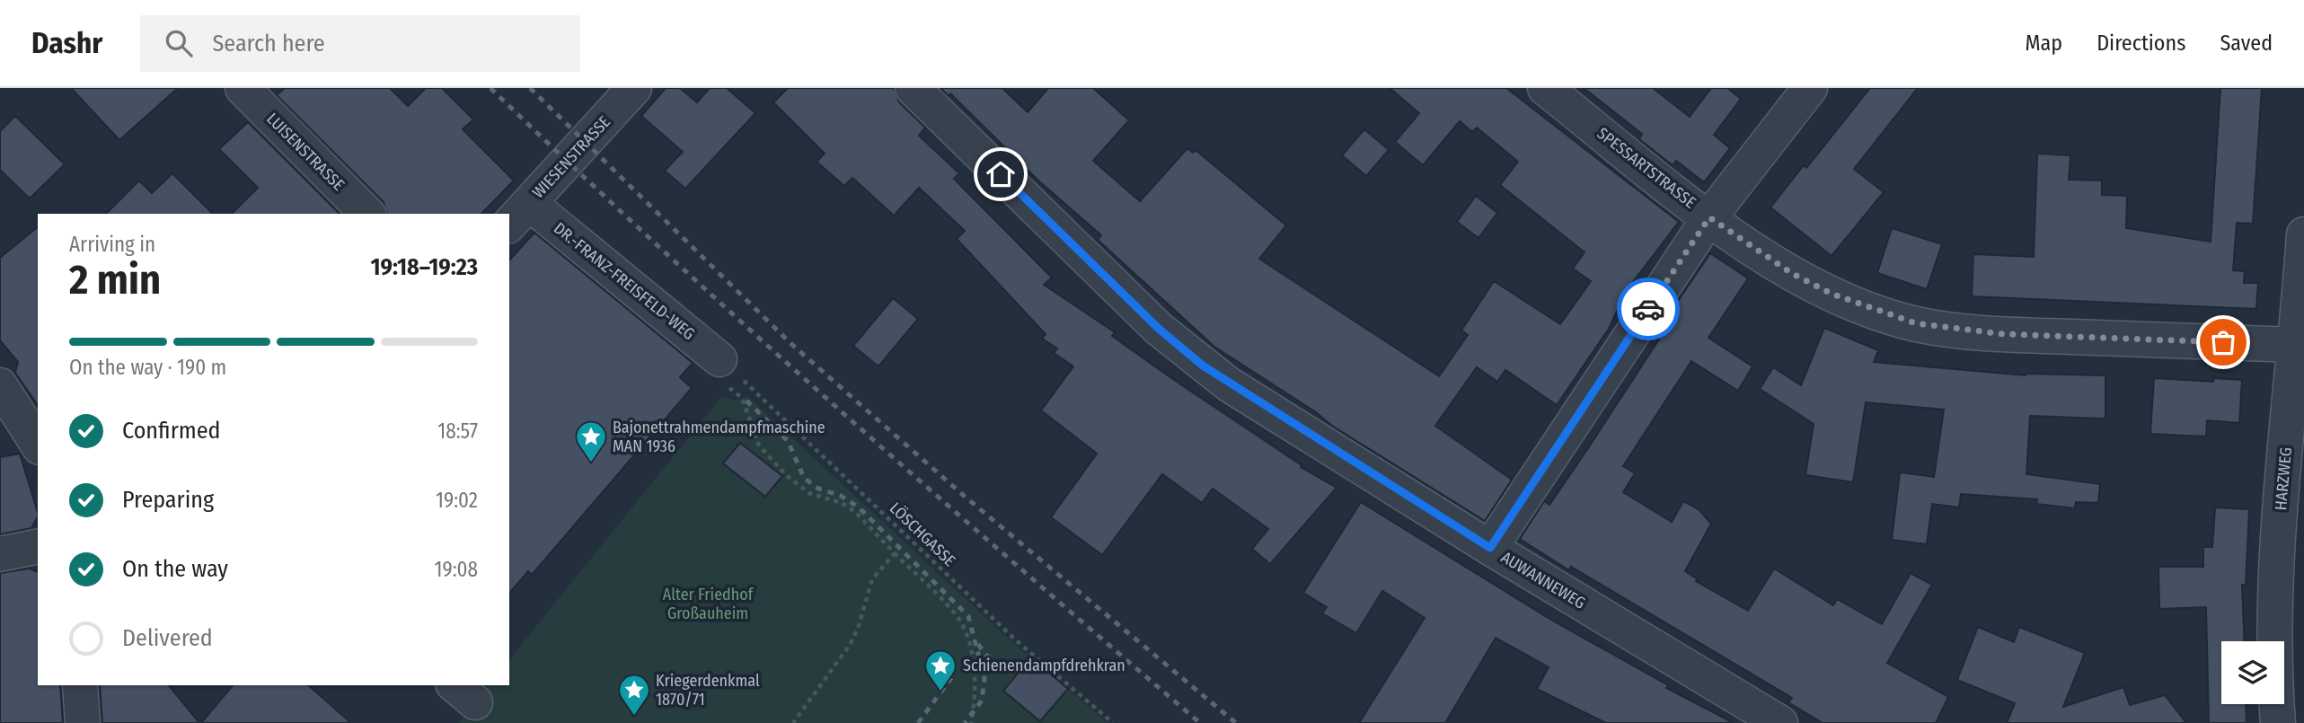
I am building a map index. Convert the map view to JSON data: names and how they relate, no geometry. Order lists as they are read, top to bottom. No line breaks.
{"streets":{"street":["LUISENSTRASSE","WIESENSTRASSE","SPESSARTSTRASSE","DR.-FRANZ-FREISFELD-WEG","HARZWEG","AUWANNEWEG"],"path":["LÖSCHGASSE"]},"crossings":[["WIESENSTRASSE","DR.-FRANZ-FREISFELD-WEG"],["SPESSARTSTRASSE","HARZWEG"],["DR.-FRANZ-FREISFELD-WEG","LÖSCHGASSE"]],"parks":["Alter Friedhof Großauheim"],"places":{"place":["Bajonettrahmendampfmaschine MAN 1936","Schienendampfdrehkran","Kriegerdenkmal 1870/71"]},"page":{"header":"Dashr","search":"Search here","nav":["Map","Directions","Saved"],"heading":["2 min","Arriving in","19:18–19:23"],"bar":"On the way · 190 m","list":[["Confirmed","18:57"],["Preparing","19:02"],["On the way","19:08"],"Delivered"]}}
